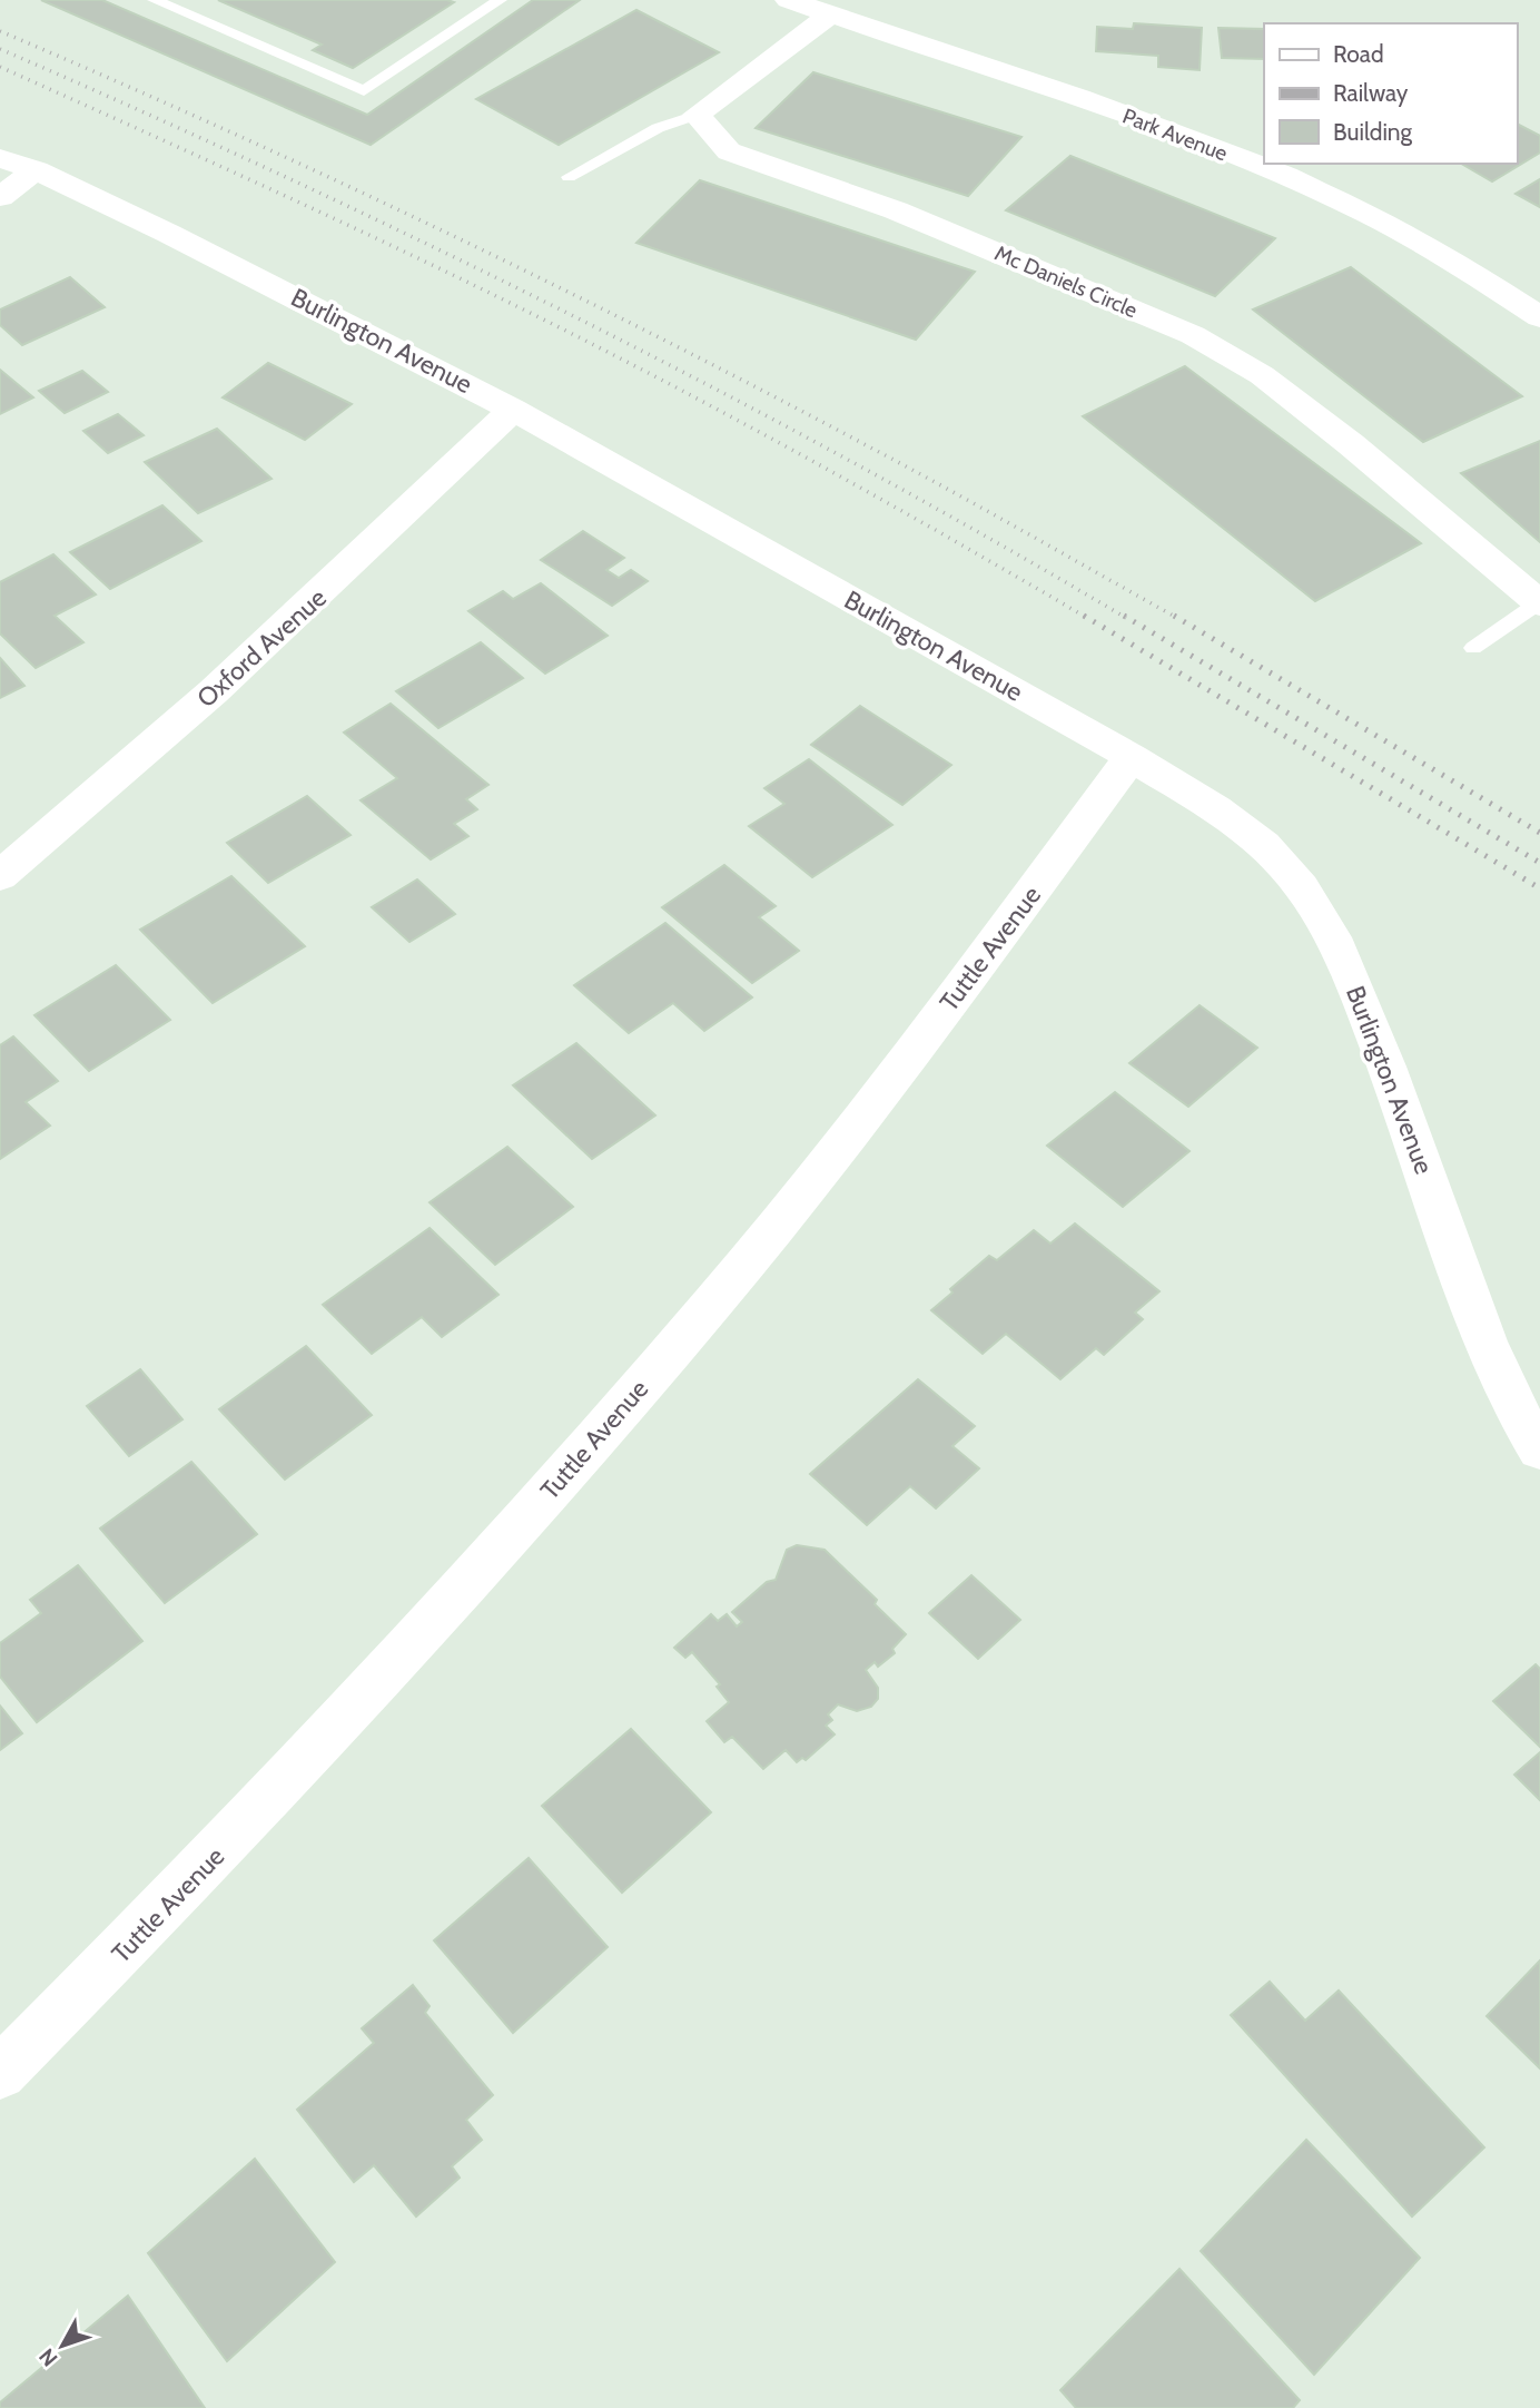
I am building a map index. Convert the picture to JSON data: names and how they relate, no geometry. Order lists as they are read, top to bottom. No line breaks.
{"streets":{"street":["Park Avenue","Mc Daniels Circle","Burlington Avenue","Oxford Avenue","Tuttle Avenue"]},"crossings":[["Burlington Avenue","Oxford Avenue"],["Burlington Avenue","Tuttle Avenue"]],"legend":["Road","Railway","Building"],"north":"bottom left"}
